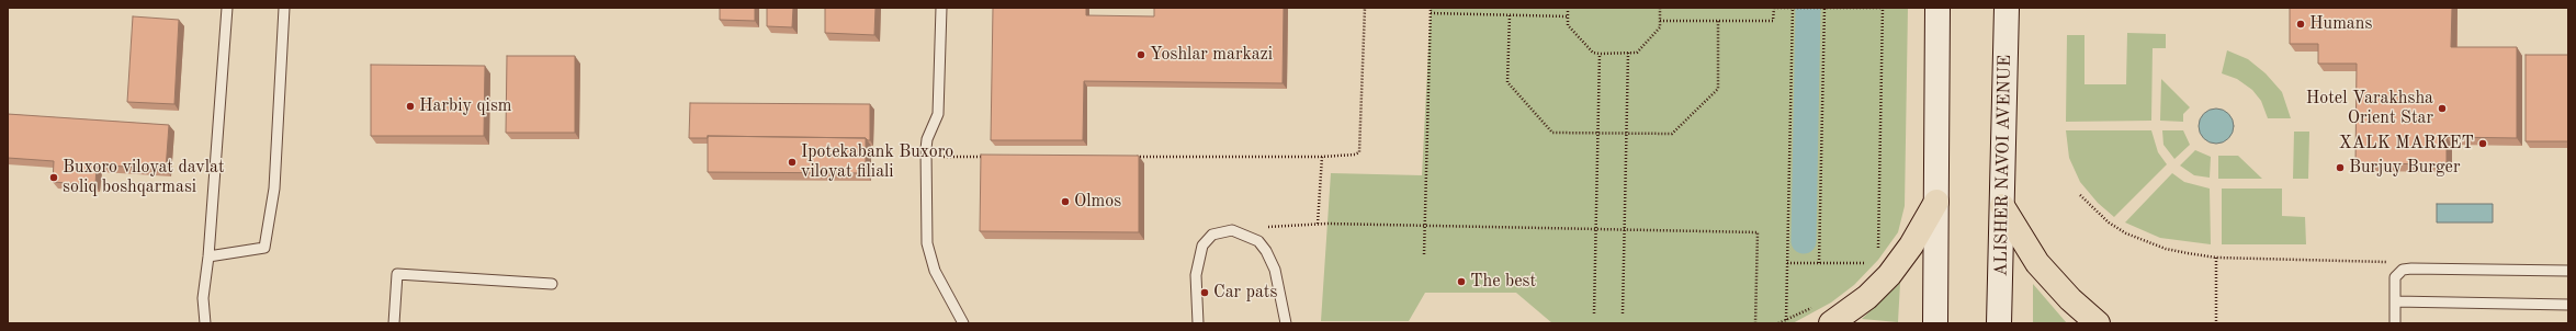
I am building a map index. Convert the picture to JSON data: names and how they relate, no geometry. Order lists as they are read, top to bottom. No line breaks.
{"streets":{"main road":["ALISHER NAVOI AVENUE"]},"places":["Humans","Yoshlar markazi","Harbiy qism","Hotel Varakhsha Orient Star","XALK MARKET","Ipotekabank Buxoro viloyat filiali","Burjuy Burger","Buxoro viloyat davlat soliq boshqarmasi","Olmos","The best","Car pats"]}
